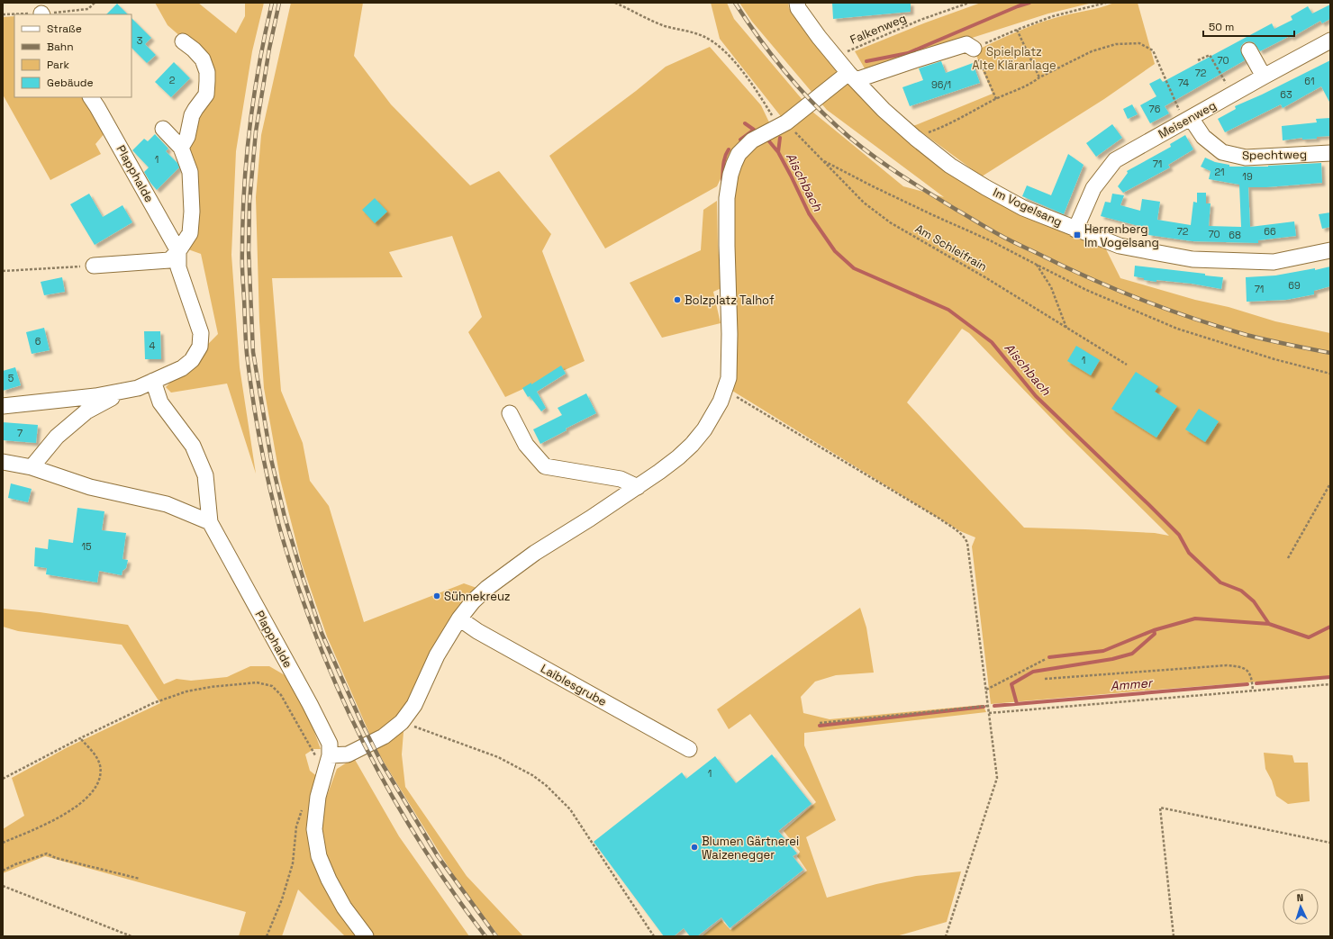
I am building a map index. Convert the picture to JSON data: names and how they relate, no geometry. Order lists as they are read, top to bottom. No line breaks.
{"streets":{"street":["Meisenweg","Spechtweg","Plapphalde","Im Vogelsang","Laiblesgrube"],"path":["Falkenweg","Am Schleifrain"]},"crossings":[["Falkenweg","Im Vogelsang"],["Meisenweg","Spechtweg"],["Meisenweg","Im Vogelsang"]],"water":["Aischbach","Ammer"],"parks":["Spielplatz Alte Kläranlage"],"places":{"transit":["Herrenberg Im Vogelsang"],"other":["Bolzplatz Talhof","Sühnekreuz","Blumen Gärtnerei Waizenegger"]},"house_numbers":["3","70","72","2","61","74","96/1","63","76","1","71","21","19","72","66","70","68","69","71","6","4","1","5","7","15","1"],"legend":["Straße","Bahn","Park","Gebäude"],"scale_bar":"50 m","north":"top"}
